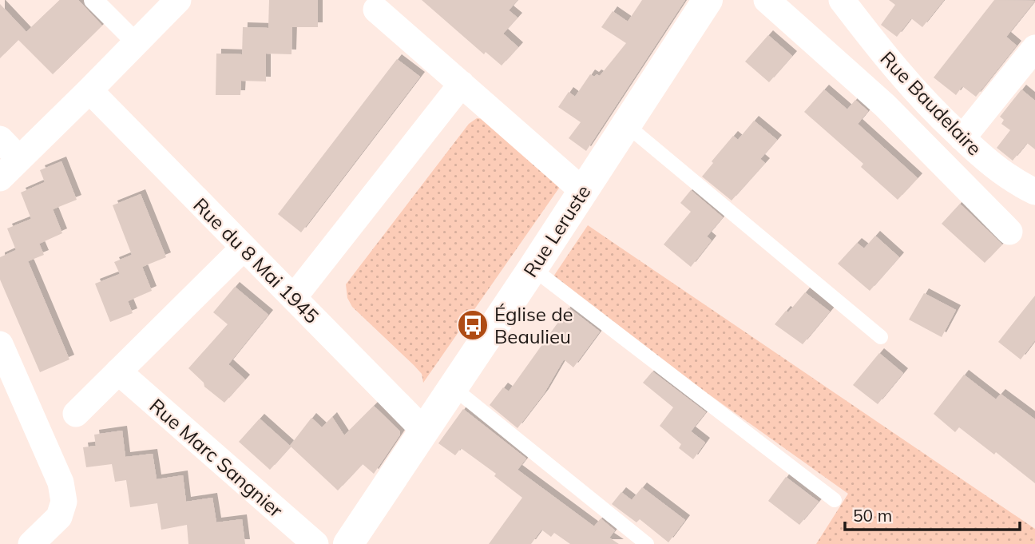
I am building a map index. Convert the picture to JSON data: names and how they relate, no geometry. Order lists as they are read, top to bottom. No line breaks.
{"streets":{"street":["Rue Baudelaire","Rue Leruste","Rue du 8 Mai 1945","Rue Marc Sangnier"]},"crossings":[["Rue Leruste","Rue du 8 Mai 1945"]],"places":{"bus stop":["Église de Beaulieu"]},"scale_bar":"50 m"}
